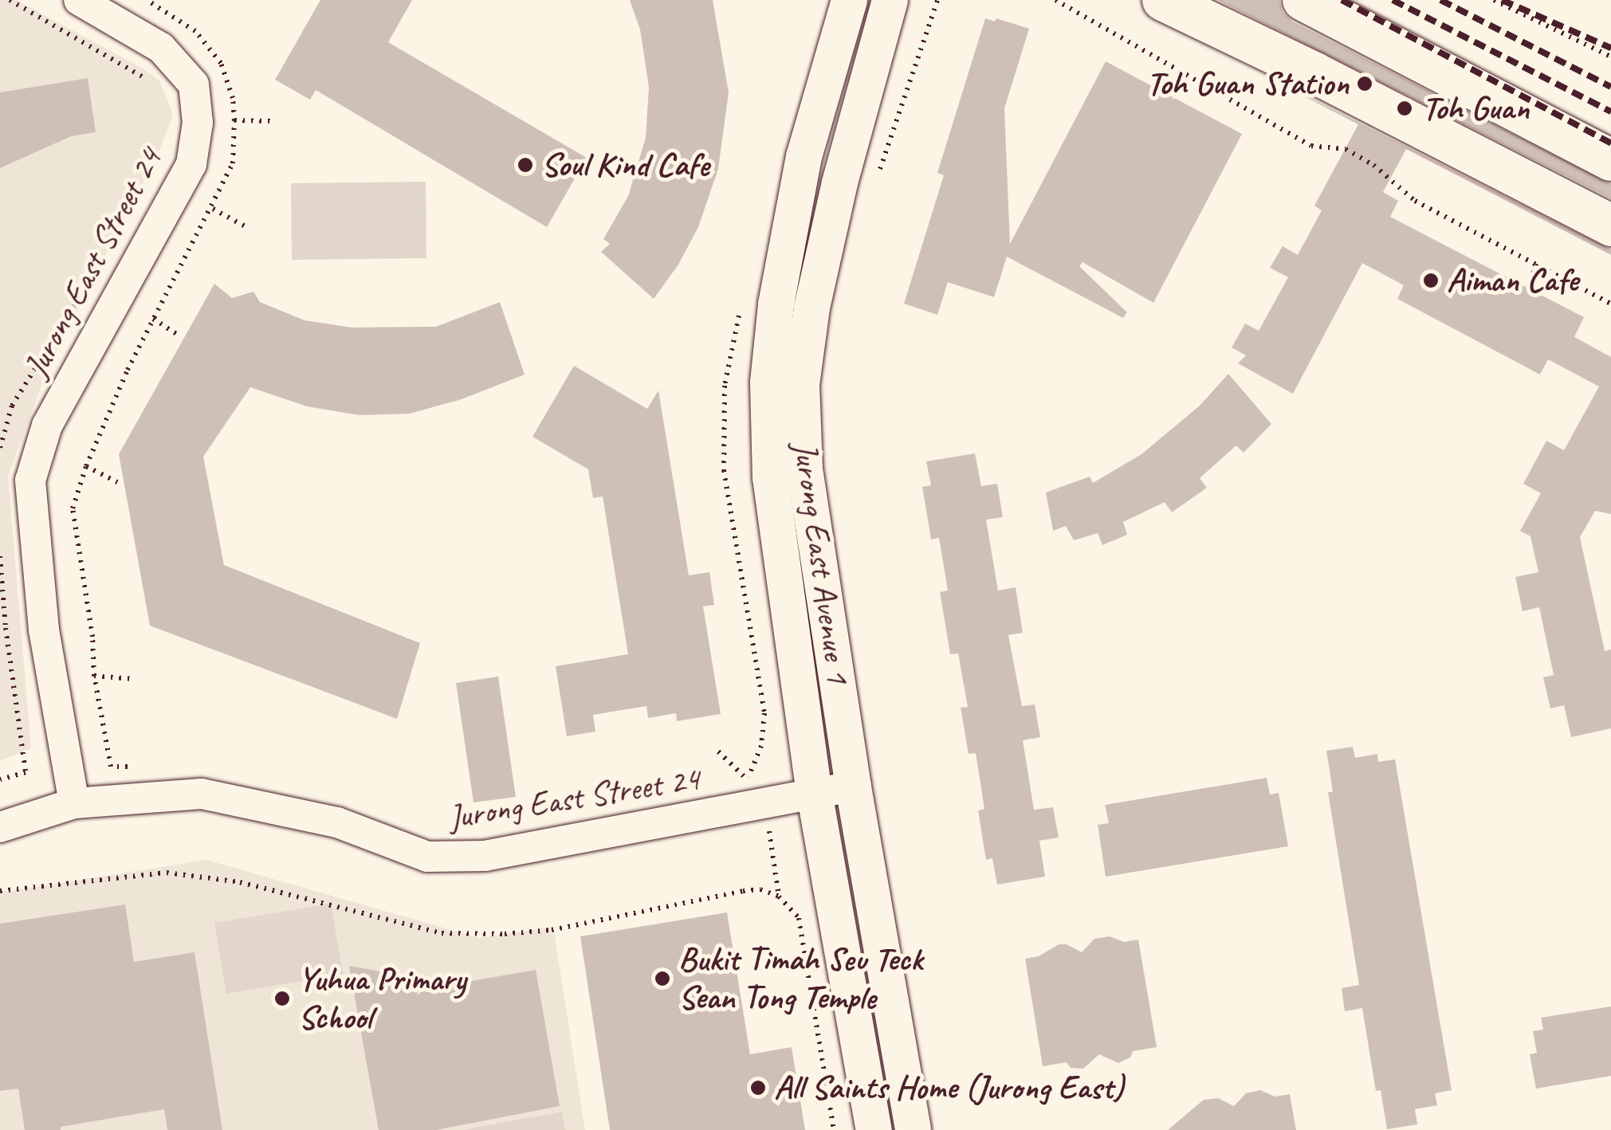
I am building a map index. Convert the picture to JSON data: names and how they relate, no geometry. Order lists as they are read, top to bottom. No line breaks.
{"streets":{"street":["Jurong East Street 24","Jurong East Avenue 1"]},"crossings":[["Jurong East Street 24","Jurong East Avenue 1"]],"places":["Toh Guan Station","Toh Guan","Soul Kind Cafe","Aiman Cafe","Bukit Timah Seu Teck Sean Tong Temple","Yuhua Primary School","All Saints Home (Jurong East)"]}
